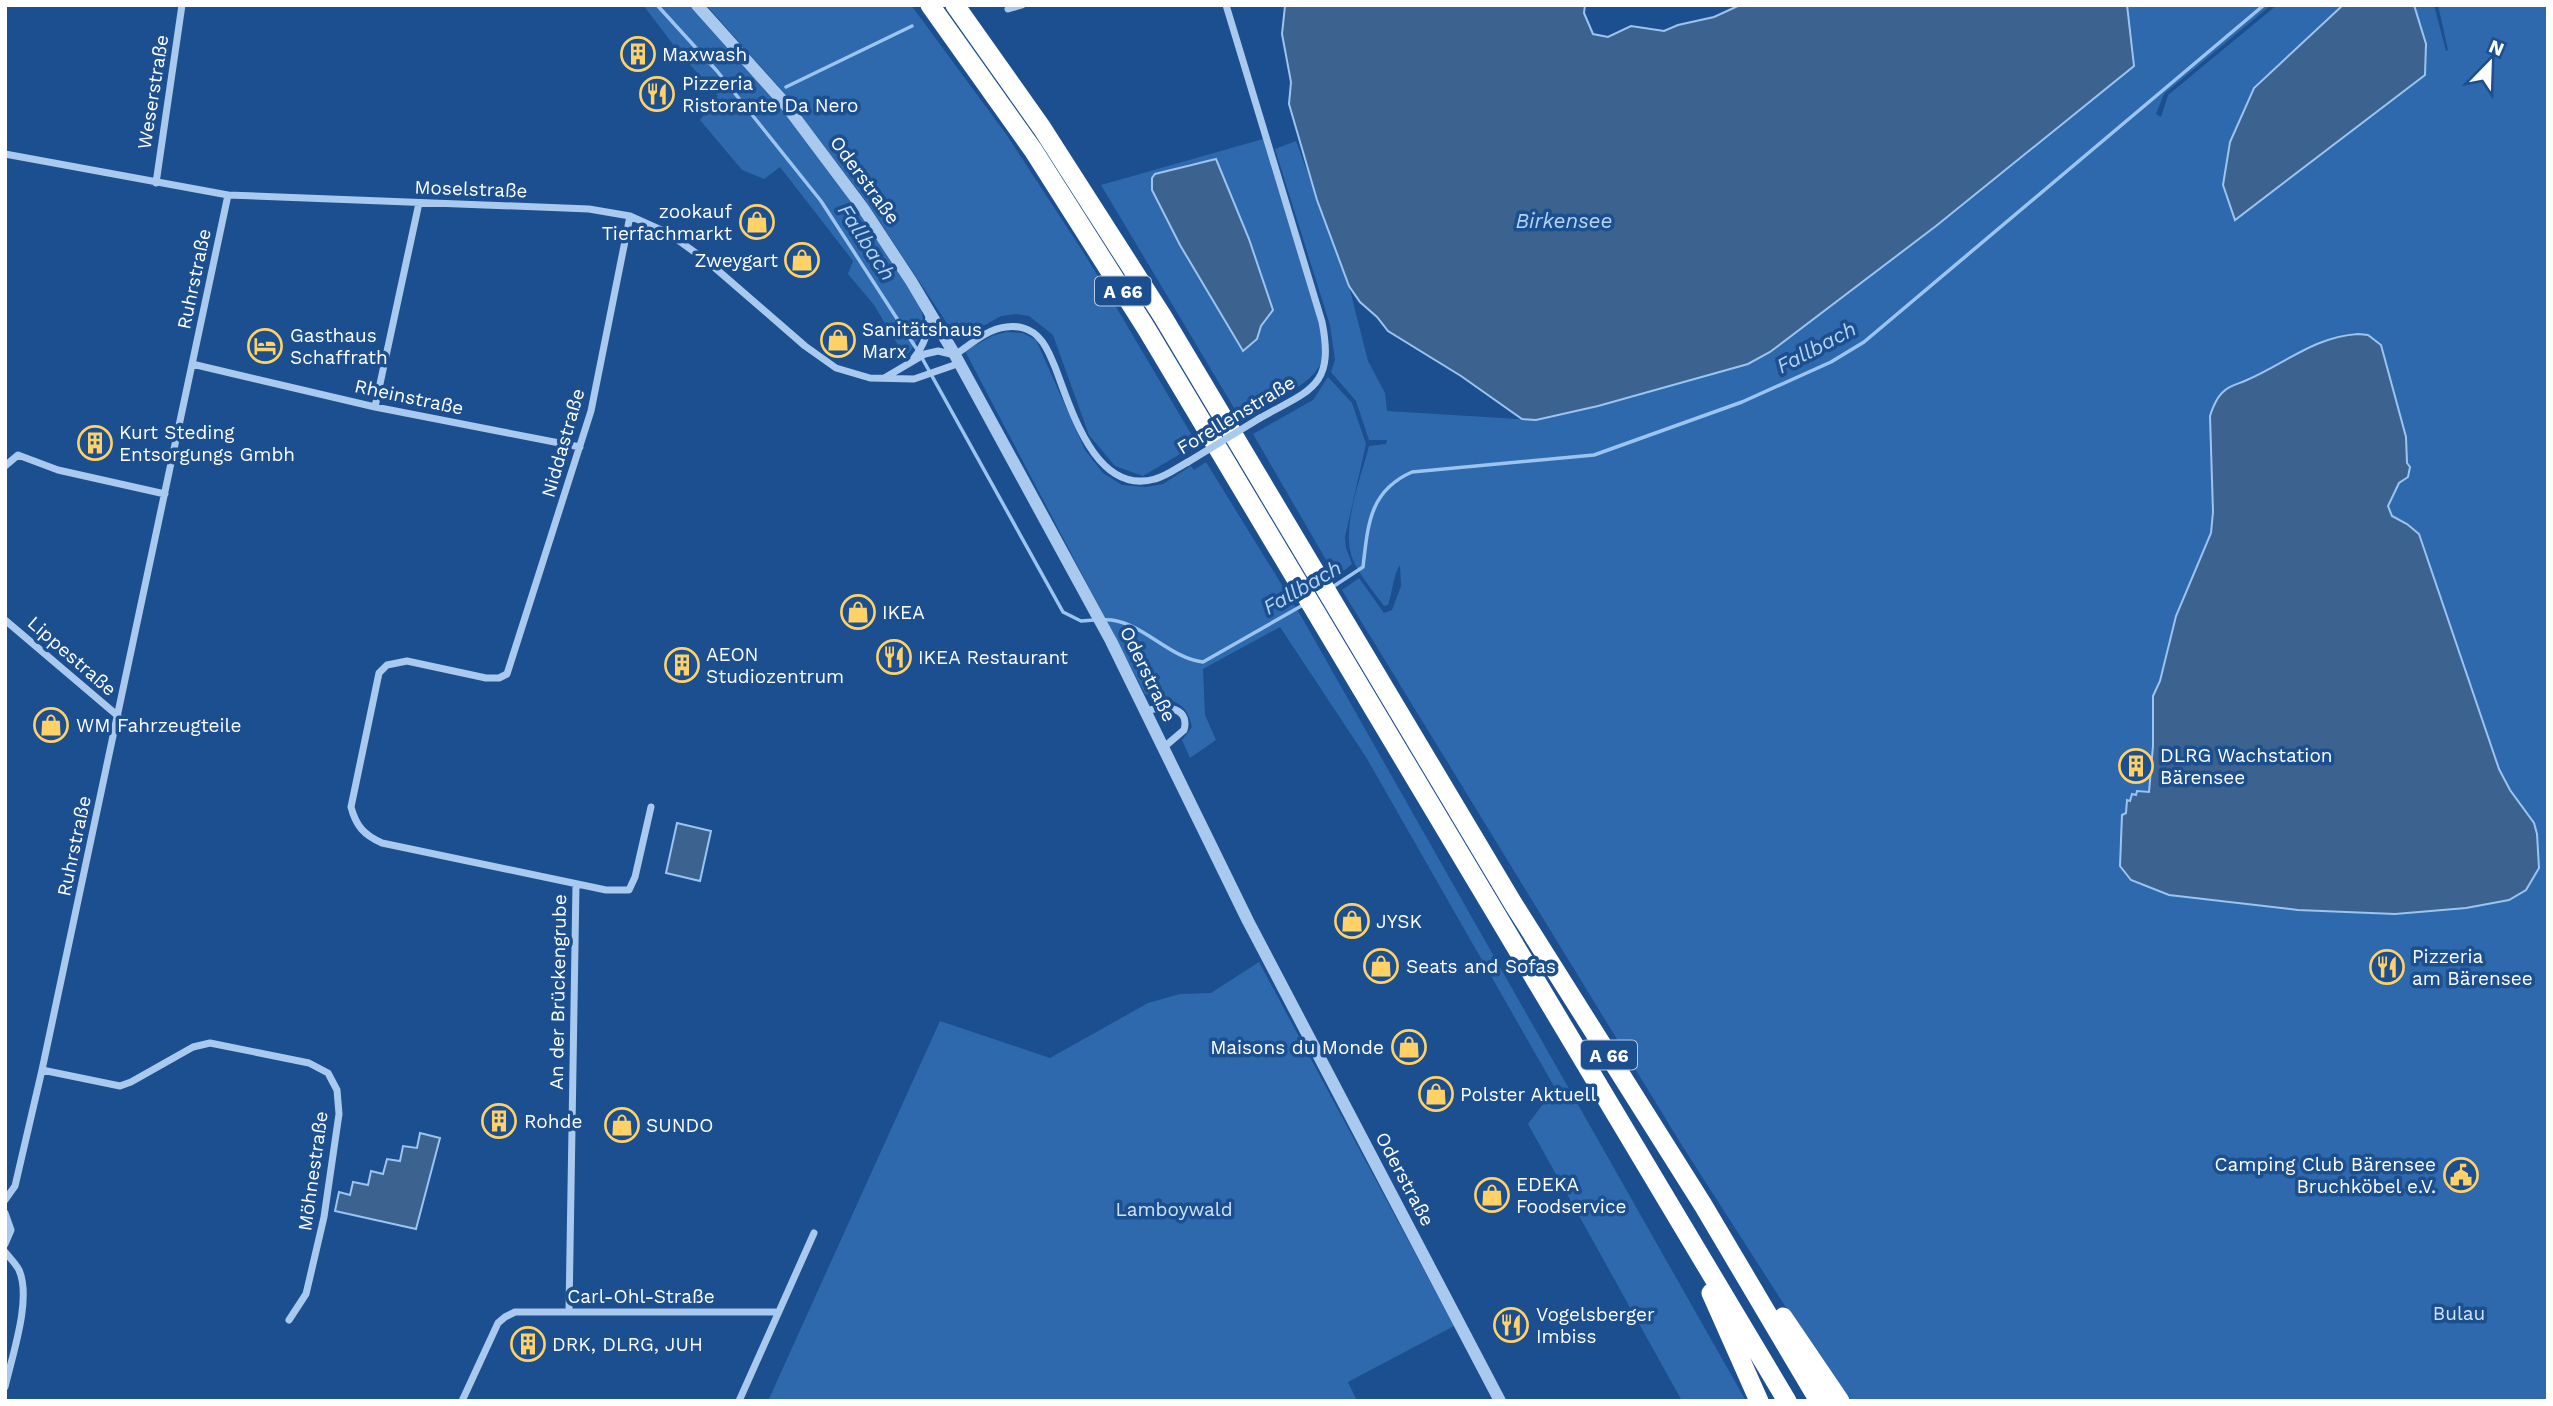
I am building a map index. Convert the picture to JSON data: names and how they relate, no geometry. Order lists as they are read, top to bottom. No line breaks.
{"streets":{"highway":["A 66"],"street":["Weserstraße","Oderstraße","Moselstraße","Ruhrstraße","Rheinstraße","Forellenstraße","Niddastraße","Lippestraße","An der Brückengrube","Möhnestraße","Carl-Ohl-Straße"]},"crossings":[["Weserstraße","Moselstraße"],["Oderstraße","Moselstraße"],["Oderstraße","Forellenstraße"],["Moselstraße","Ruhrstraße"],["Moselstraße","Forellenstraße"],["Moselstraße","Niddastraße"],["Ruhrstraße","Rheinstraße"],["Ruhrstraße","Lippestraße"],["Ruhrstraße","Möhnestraße"],["Rheinstraße","Niddastraße"],["Niddastraße","An der Brückengrube"],["An der Brückengrube","Carl-Ohl-Straße"]],"water":["Birkensee","Fallbach"],"parks":["Lamboywald","Bulau"],"places":{"building":["Maxwash","Kurt Steding Entsorgungs Gmbh","AEON Studiozentrum","DLRG Wachstation Bärensee","Rohde","DRK, DLRG, JUH"],"restaurant":["Pizzeria Ristorante Da Nero","IKEA Restaurant","Pizzeria am Bärensee","Vogelsberger Imbiss"],"shop":["zookauf Tierfachmarkt","Zweygart","Sanitätshaus Marx","IKEA","WM Fahrzeugteile","JYSK","Seats and Sofas","Maisons du Monde","Polster Aktuell","SUNDO","EDEKA Foodservice"],"hotel":["Gasthaus Schaffrath"],"public building":["Camping Club Bärensee Bruchköbel e.V."]},"north":"top right"}
